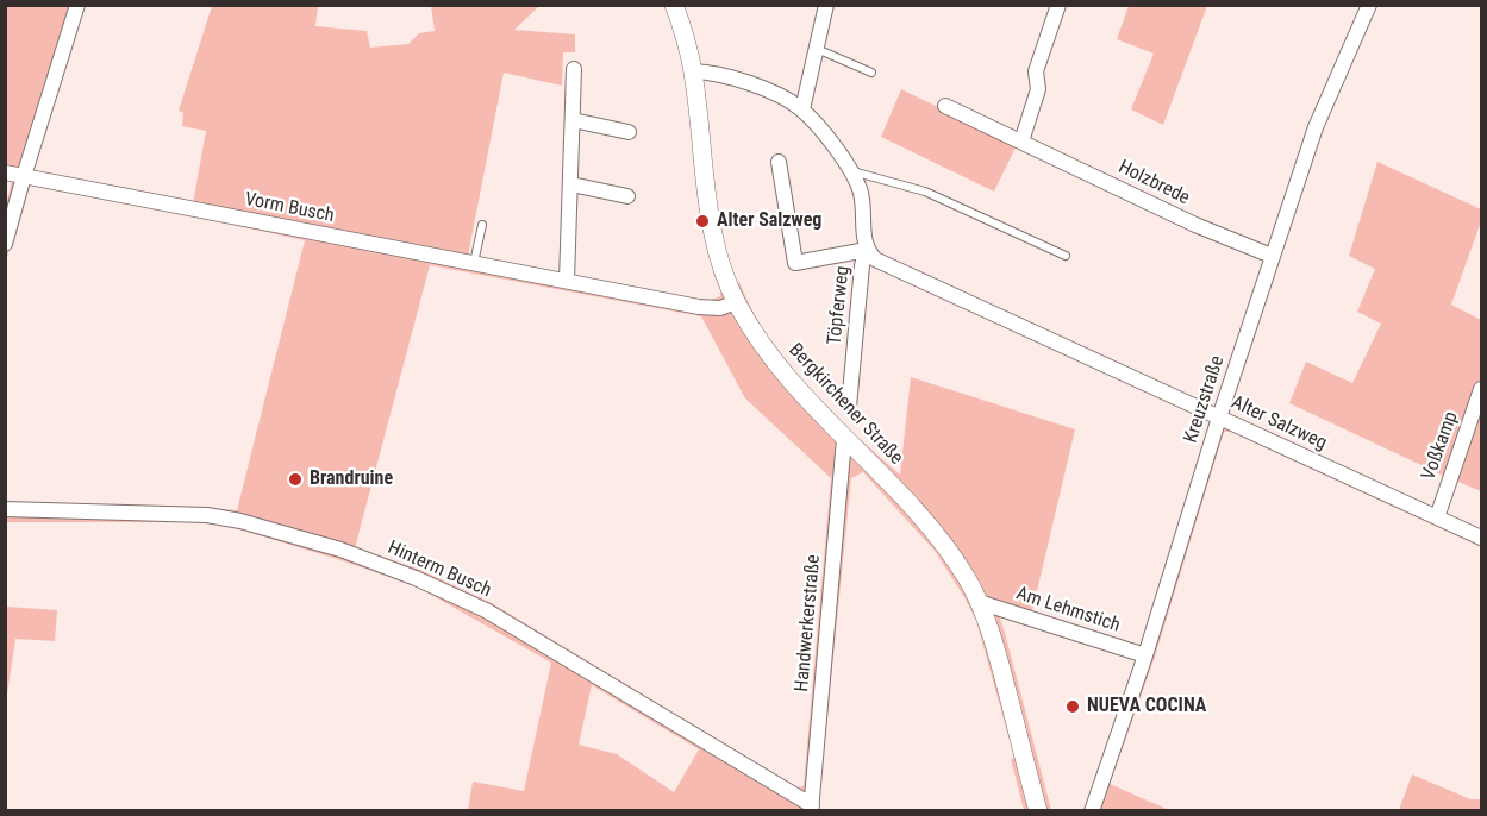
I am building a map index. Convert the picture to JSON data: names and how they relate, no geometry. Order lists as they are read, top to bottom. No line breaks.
{"streets":{"street":["Holzbrede","Vorm Busch","Töpferweg","Kreuzstraße","Bergkirchener Straße","Alter Salzweg","Voßkamp","Hinterm Busch","Am Lehmstich","Handwerkerstraße"]},"crossings":[["Holzbrede","Kreuzstraße"],["Vorm Busch","Bergkirchener Straße"],["Töpferweg","Alter Salzweg"],["Kreuzstraße","Alter Salzweg"],["Kreuzstraße","Am Lehmstich"],["Bergkirchener Straße","Am Lehmstich"],["Bergkirchener Straße","Handwerkerstraße"],["Alter Salzweg","Voßkamp"],["Hinterm Busch","Handwerkerstraße"]],"places":["Alter Salzweg","Brandruine","NUEVA COCINA"]}
